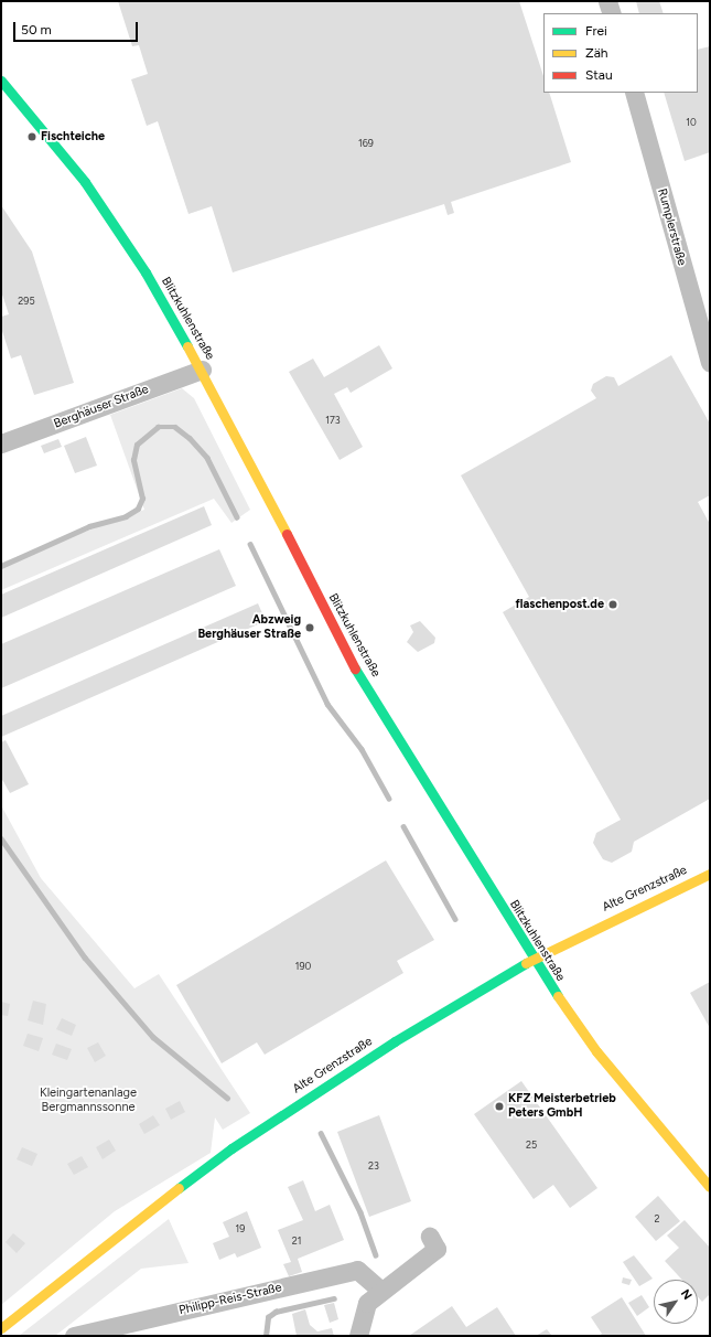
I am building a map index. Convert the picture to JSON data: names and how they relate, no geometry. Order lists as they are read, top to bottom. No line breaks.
{"streets":{"main road":["Blitzkuhlenstraße","Alte Grenzstraße"],"street":["Rumplerstraße","Berghäuser Straße","Philipp-Reis-Straße"]},"crossings":[["Blitzkuhlenstraße","Berghäuser Straße"],["Blitzkuhlenstraße","Alte Grenzstraße"]],"parks":["Kleingartenanlage Bergmannssonne"],"places":["Fischteiche","flaschenpost.de","Abzweig Berghäuser Straße","KFZ Meisterbetrieb Peters GmbH"],"house_numbers":["10","169","295","173","190","25","23","2","19","21"],"legend":["Frei","Zäh","Stau"],"scale_bar":"50 m","north":"top right"}
